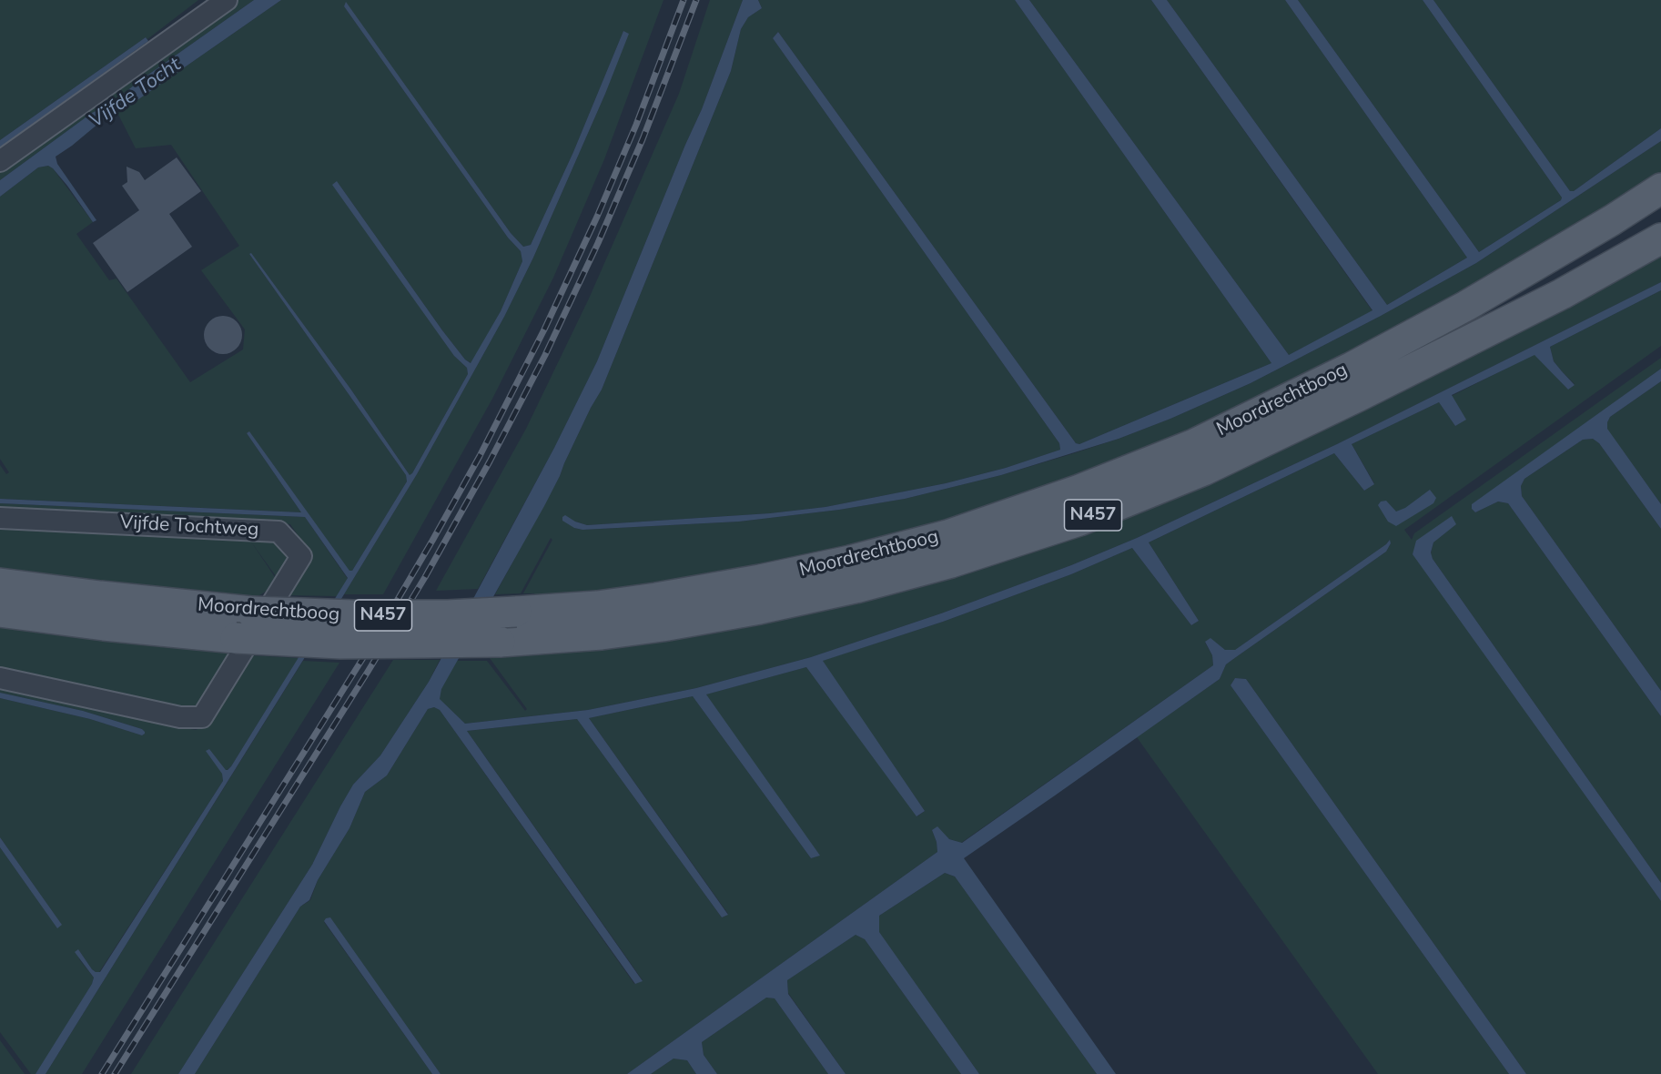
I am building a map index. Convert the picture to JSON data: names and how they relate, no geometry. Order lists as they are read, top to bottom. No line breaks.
{"streets":{"main road":["Moordrechtboog","N457"],"street":["Vijfde Tochtweg"]},"water":["Vijfde Tocht"]}
